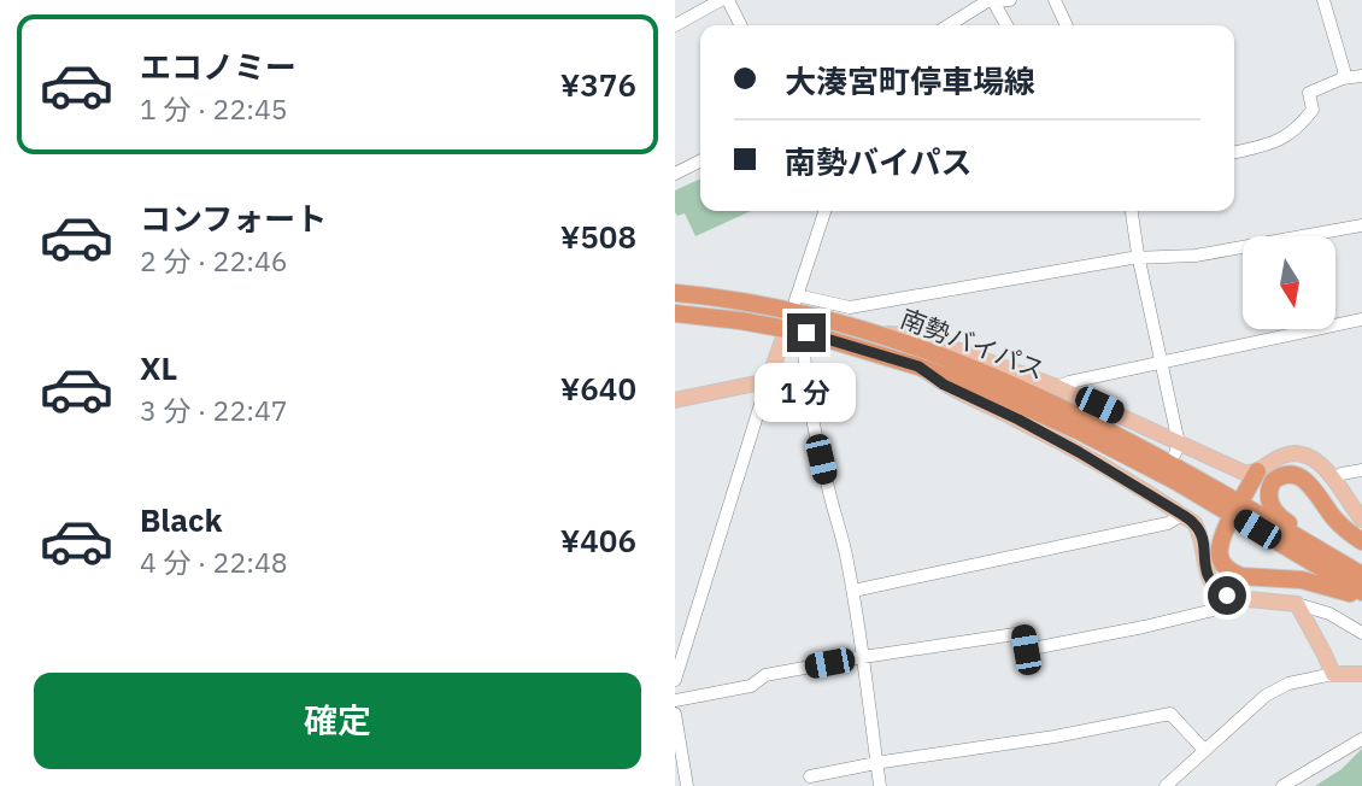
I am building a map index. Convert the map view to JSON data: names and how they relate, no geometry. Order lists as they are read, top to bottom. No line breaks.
{"streets":{"highway":["南勢バイパス"]},"north":"bottom","page":{"list":[{"name":"エコノミー","note":"1 分 · 22:45","value":"¥376"},{"name":"コンフォート","note":"2 分 · 22:46","value":"¥508"},{"name":"XL","note":"3 分 · 22:47","value":"¥640"},{"name":"Black","note":"4 分 · 22:48","value":"¥406"}],"banner":["大湊宮町停車場線","南勢バイパス"],"bubble":"1 分","buttons":"確定"}}
